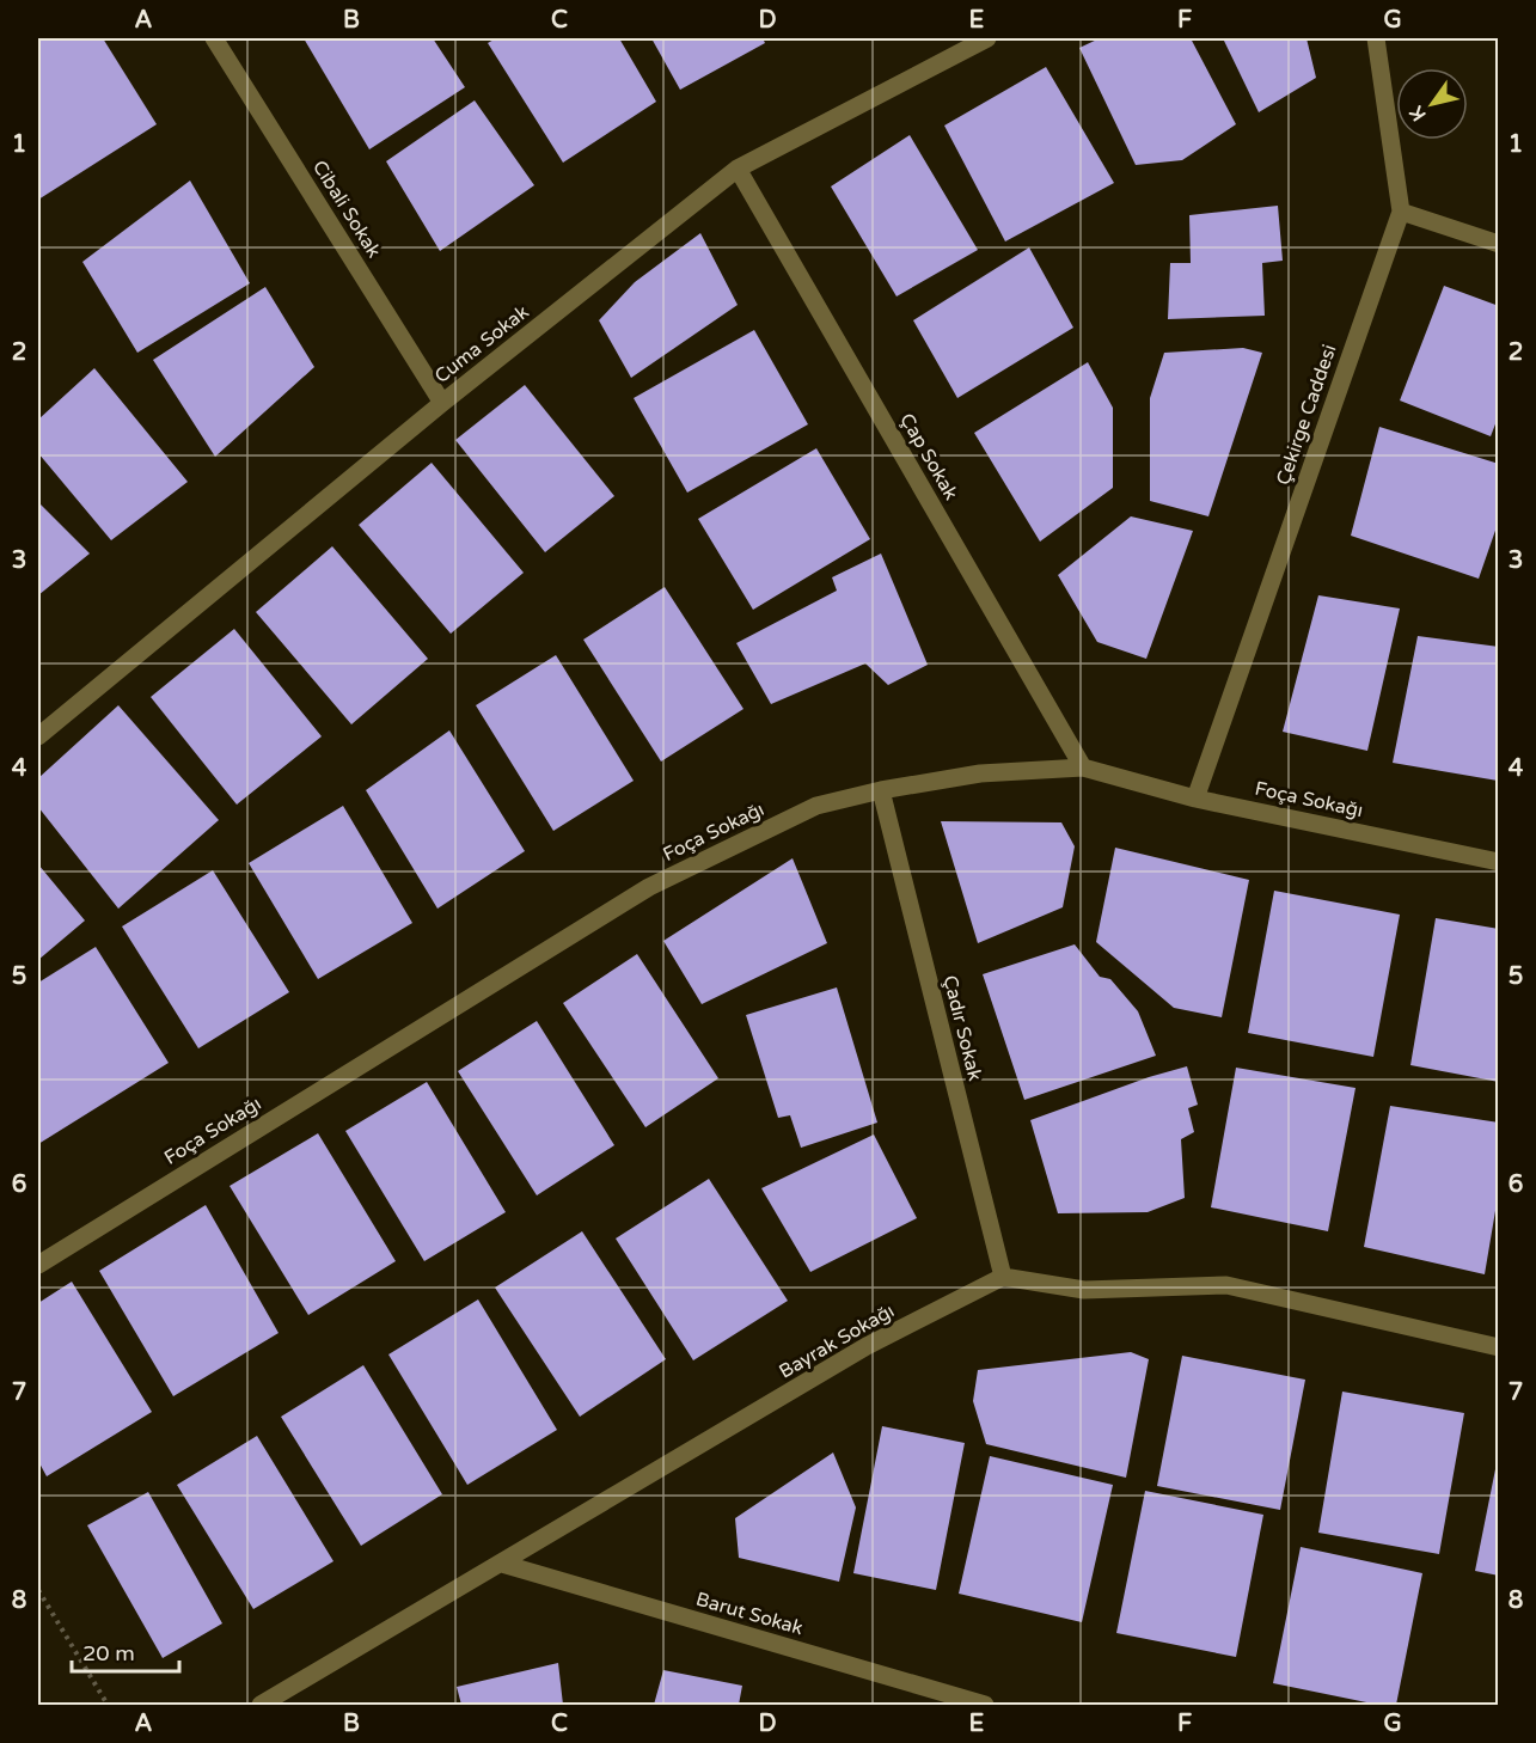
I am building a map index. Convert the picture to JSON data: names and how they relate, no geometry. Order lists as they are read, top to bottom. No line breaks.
{"streets":{"street":["Cibali Sokak","Cuma Sokak","Çekirge Caddesi","Çap Sokak","Foça Sokağı","Çadır Sokak","Bayrak Sokağı","Barut Sokak"]},"crossings":[["Cibali Sokak","Cuma Sokak"],["Cuma Sokak","Çap Sokak"],["Çekirge Caddesi","Foça Sokağı"],["Çap Sokak","Foça Sokağı"],["Foça Sokağı","Çadır Sokak"],["Çadır Sokak","Bayrak Sokağı"],["Bayrak Sokağı","Barut Sokak"]],"scale_bar":"20 m","north":"bottom left","grid":{"columns":["A","B","C","D","E","F","G"],"rows":["1","2","3","4","5","6","7","8"]}}
